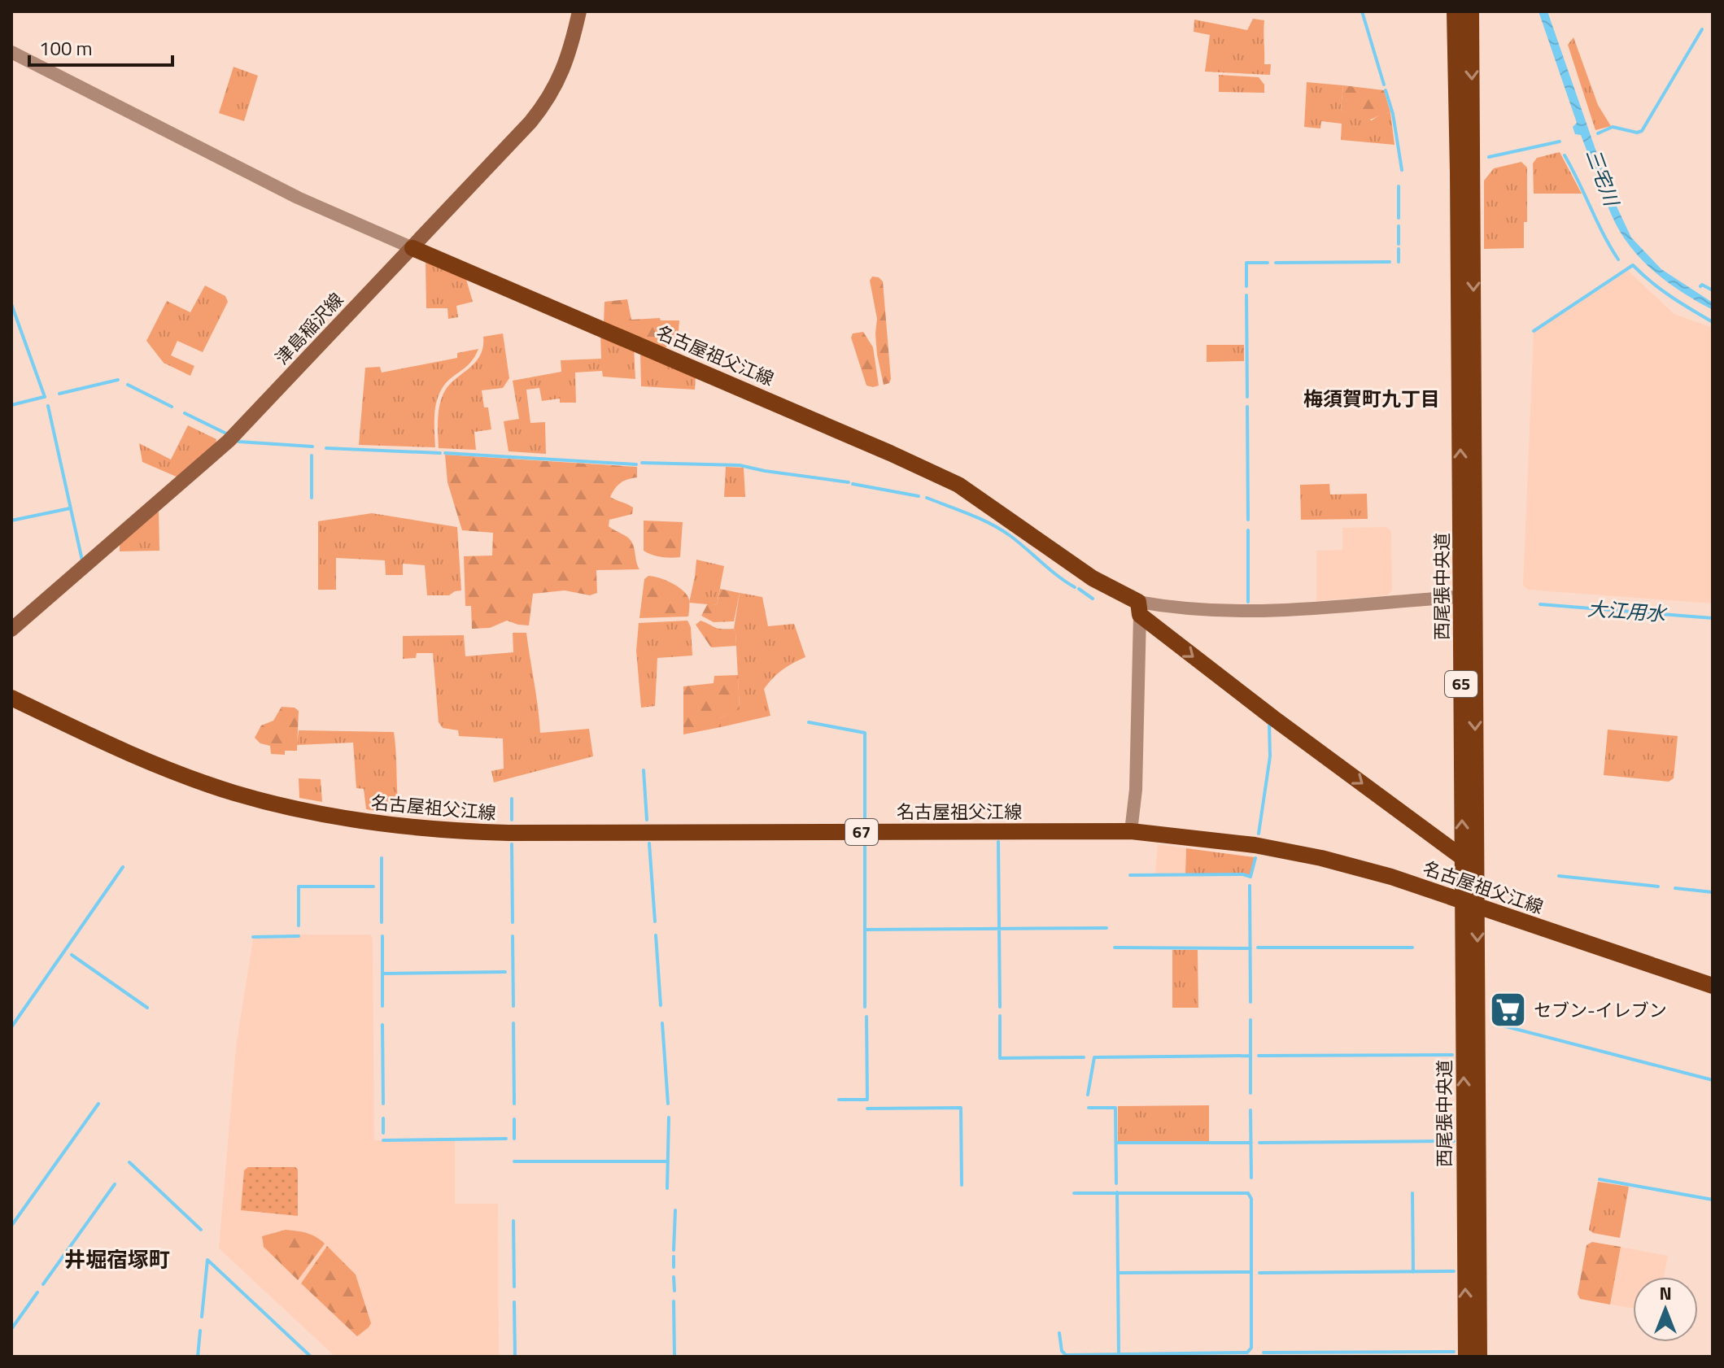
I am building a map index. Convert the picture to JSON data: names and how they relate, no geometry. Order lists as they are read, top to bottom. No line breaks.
{"streets":{"main road":["津島稲沢線","名古屋祖父江線","西尾張中央道","65","67"]},"crossings":[["津島稲沢線","名古屋祖父江線"],["名古屋祖父江線","西尾張中央道"]],"districts":["梅須賀町九丁目","井堀宿塚町"],"water":["三宅川","大江用水"],"places":{"supermarket":["セブン-イレブン"]},"scale_bar":"100 m","north":"top"}
